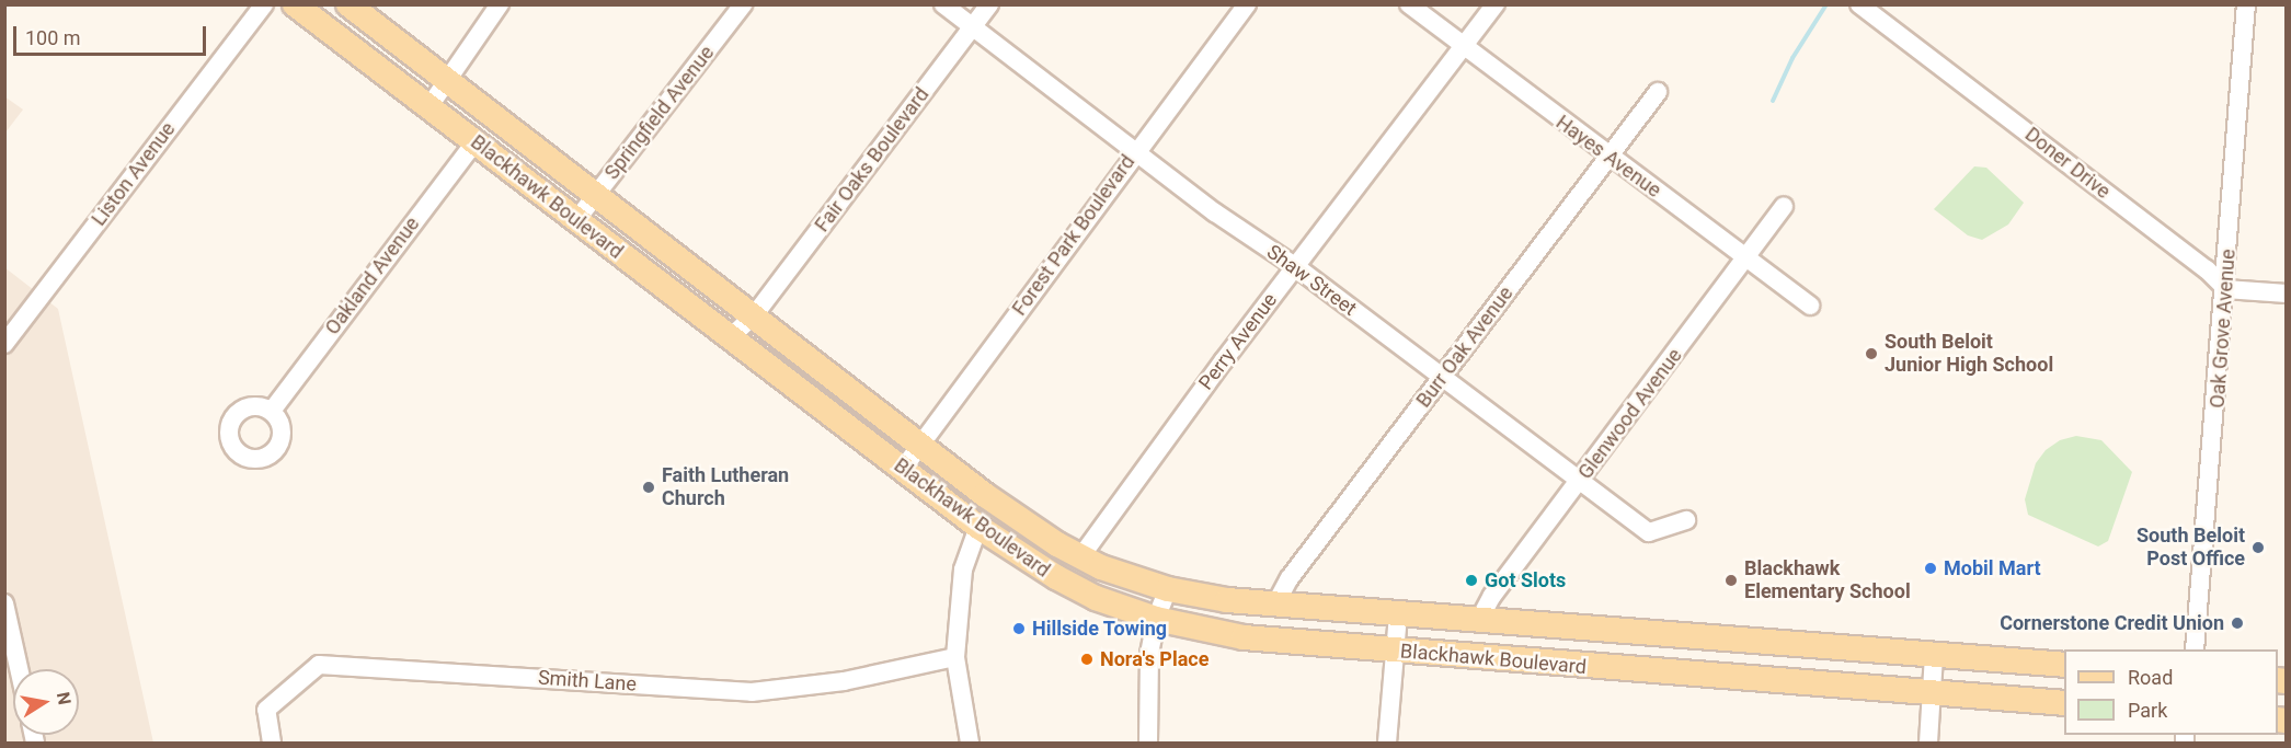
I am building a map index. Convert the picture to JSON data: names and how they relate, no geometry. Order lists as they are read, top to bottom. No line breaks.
{"streets":{"main road":["Blackhawk Boulevard"],"street":["Springfield Avenue","Hayes Avenue","Fair Oaks Boulevard","Doner Drive","Liston Avenue","Forest Park Boulevard","Oakland Avenue","Shaw Street","Oak Grove Avenue","Perry Avenue","Burr Oak Avenue","Glenwood Avenue","Smith Lane"]},"crossings":[["Springfield Avenue","Blackhawk Boulevard"],["Hayes Avenue","Perry Avenue"],["Hayes Avenue","Burr Oak Avenue"],["Hayes Avenue","Glenwood Avenue"],["Fair Oaks Boulevard","Blackhawk Boulevard"],["Fair Oaks Boulevard","Shaw Street"],["Doner Drive","Oak Grove Avenue"],["Blackhawk Boulevard","Forest Park Boulevard"],["Blackhawk Boulevard","Oakland Avenue"],["Blackhawk Boulevard","Perry Avenue"],["Blackhawk Boulevard","Burr Oak Avenue"],["Blackhawk Boulevard","Glenwood Avenue"],["Forest Park Boulevard","Shaw Street"],["Shaw Street","Perry Avenue"],["Shaw Street","Burr Oak Avenue"],["Shaw Street","Glenwood Avenue"]],"places":["South Beloit Junior High School","Faith Lutheran Church","South Beloit Post Office","Mobil Mart","Got Slots","Blackhawk Elementary School","Cornerstone Credit Union","Hillside Towing","Nora's Place"],"legend":["Road","Park"],"scale_bar":"100 m","north":"right"}
